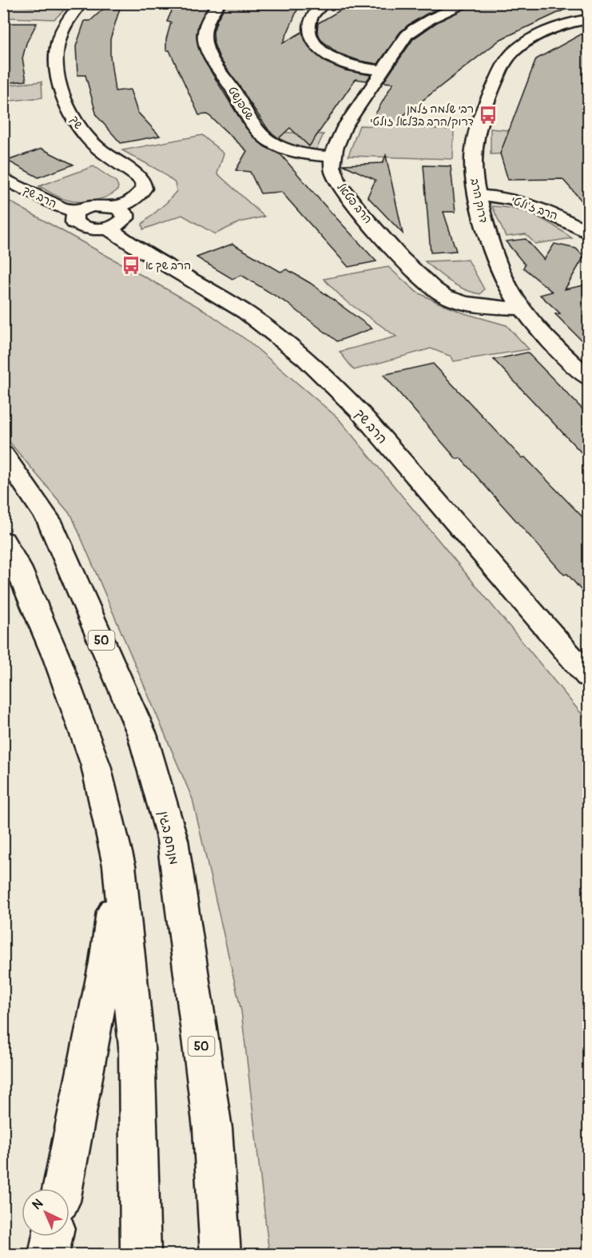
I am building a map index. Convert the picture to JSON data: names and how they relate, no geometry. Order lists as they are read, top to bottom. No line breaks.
{"streets":{"main road":["שטפנשט","שך","הרב שך","דרוק הרב","הרב פטאל","הרב ז'ולטי","50","מנחם בגין"]},"crossings":[["שטפנשט","הרב פטאל"],["דרוק הרב","הרב פטאל"],["דרוק הרב","הרב ז'ולטי"]],"places":{"bus stop":["רבי שלמה זלמן דרוק/הרב בצלאל זולטי","הרב שך א"]},"north":"top left"}
